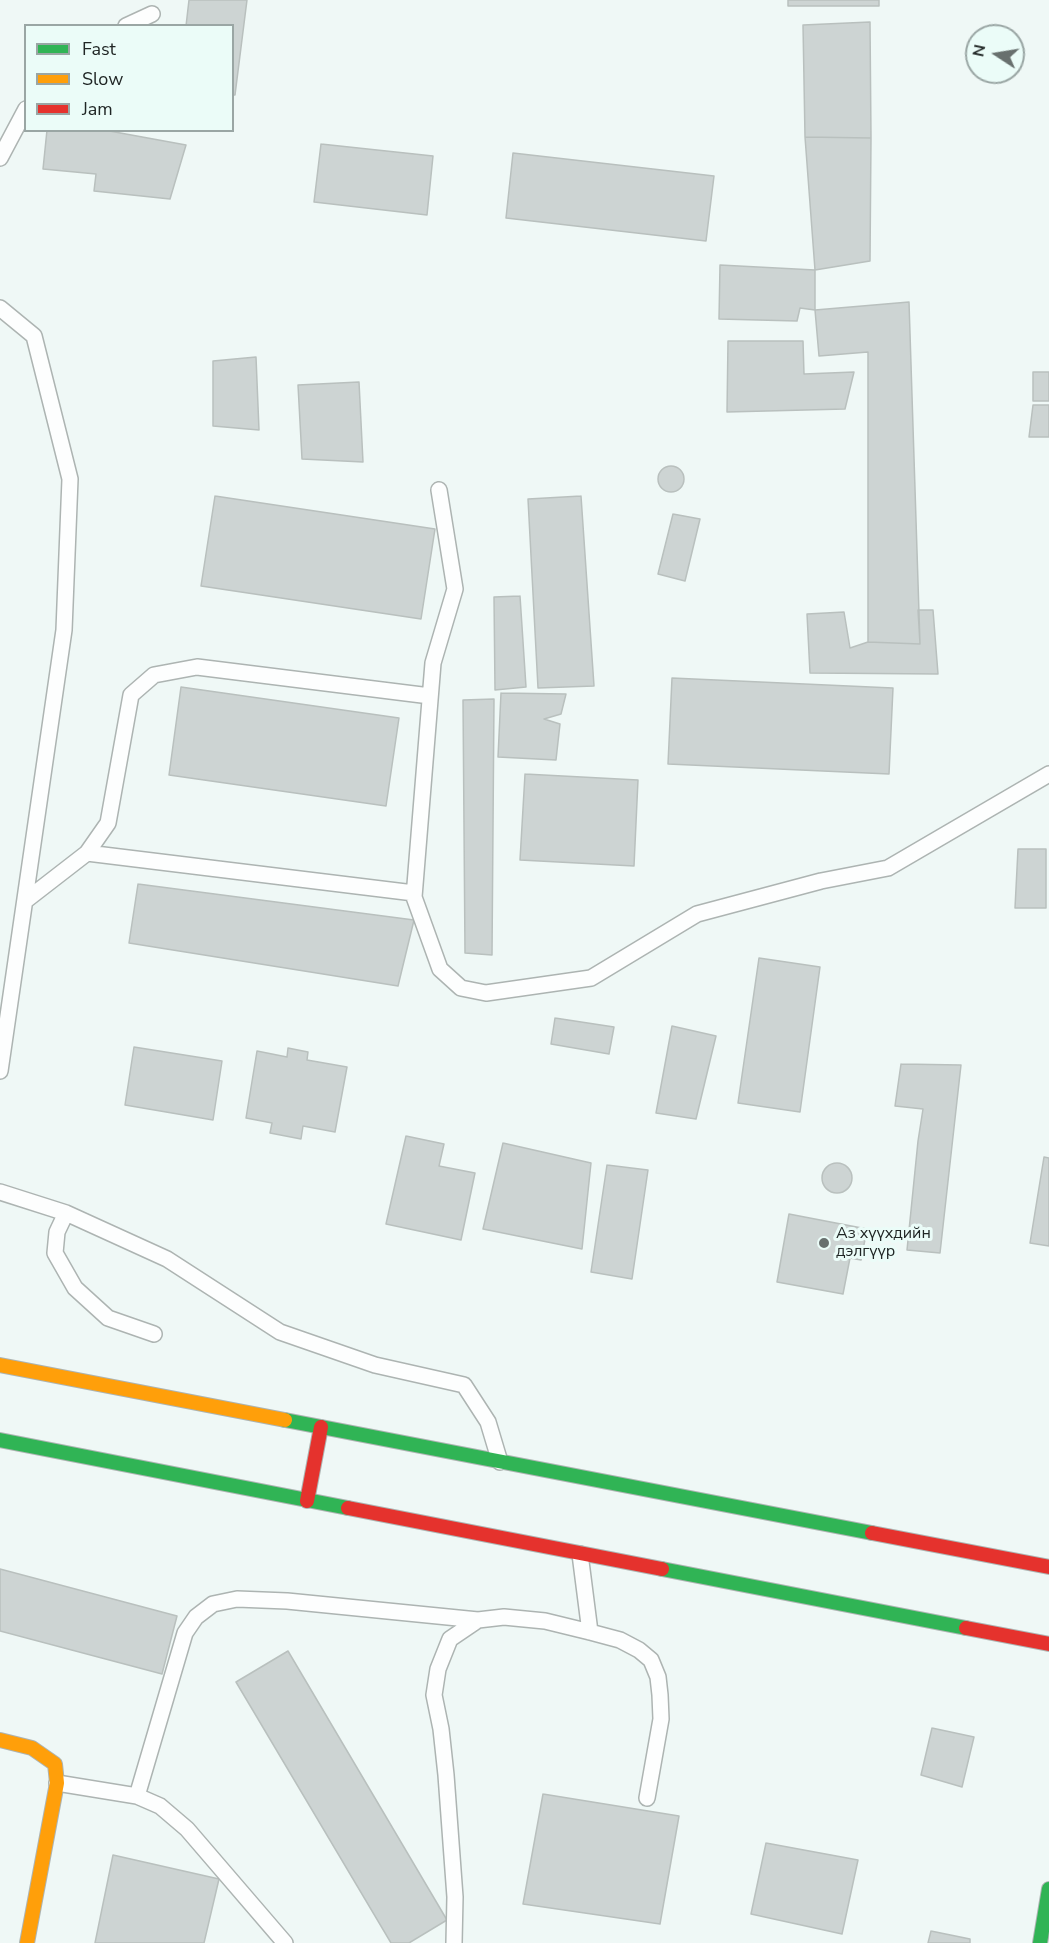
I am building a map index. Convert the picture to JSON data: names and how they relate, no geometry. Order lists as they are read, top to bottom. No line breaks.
{"places":["Аз хүүхдийн дэлгүүр"],"legend":["Fast","Slow","Jam"],"north":"left"}
